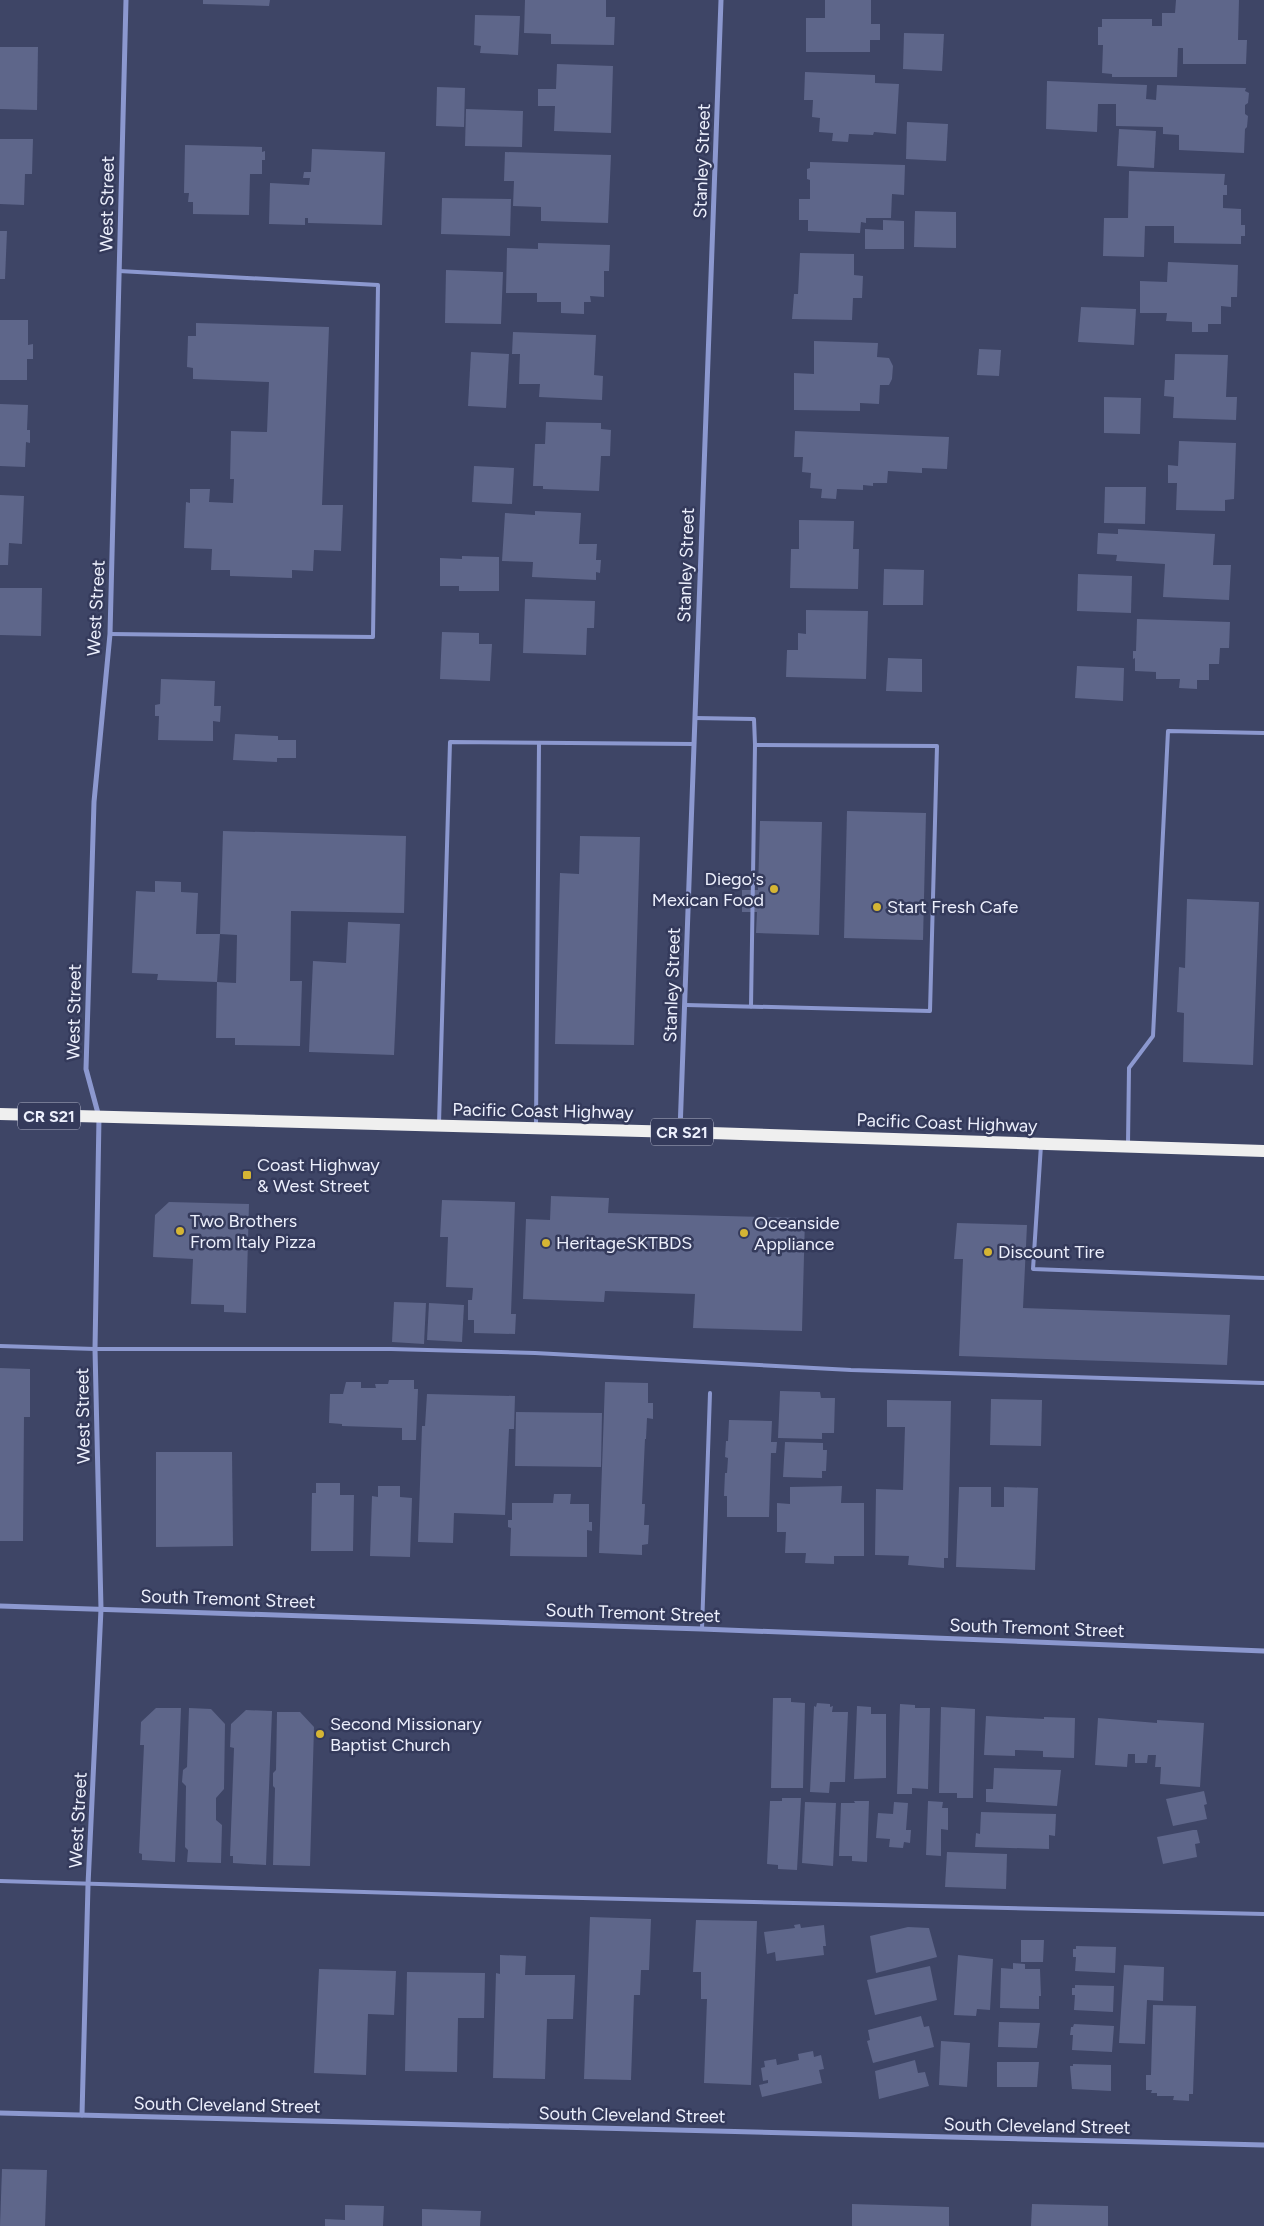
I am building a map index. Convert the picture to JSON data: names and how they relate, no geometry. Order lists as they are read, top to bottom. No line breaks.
{"streets":{"main road":["Pacific Coast Highway","CR S21"],"street":["Stanley Street","West Street","South Tremont Street","South Cleveland Street"]},"crossings":[["Stanley Street","Pacific Coast Highway"],["West Street","Pacific Coast Highway"],["West Street","South Tremont Street"],["West Street","South Cleveland Street"]],"places":{"other":["Diego's Mexican Food","Start Fresh Cafe","Two Brothers From Italy Pizza","Oceanside Appliance","HeritageSKTBDS","Discount Tire","Second Missionary Baptist Church"],"transit":["Coast Highway & West Street"]}}
